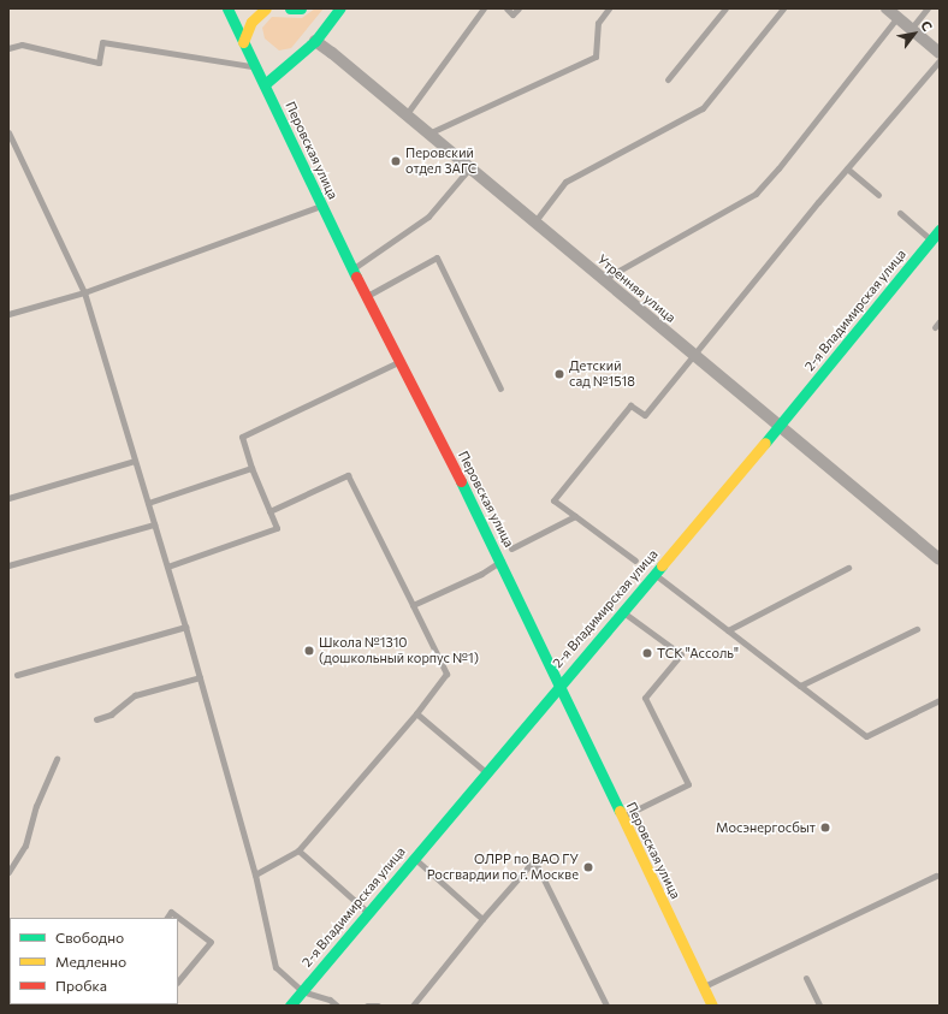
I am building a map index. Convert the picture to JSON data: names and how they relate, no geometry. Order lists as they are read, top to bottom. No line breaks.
{"streets":{"main road":["Перовская улица","2-я Владимирская улица"],"street":["Утренняя улица"]},"crossings":[["Перовская улица","2-я Владимирская улица"],["Утренняя улица","2-я Владимирская улица"]],"places":["Перовский отдел ЗАГС","Детский сад №1518","Школа №1310 (дошкольный корпус №1)","ТСК \"Ассоль\"","Мосэнергосбыт","ОЛРР по ВАО ГУ Росгвардии по г. Москве"],"legend":["Свободно","Медленно","Пробка"],"north":"top right"}
